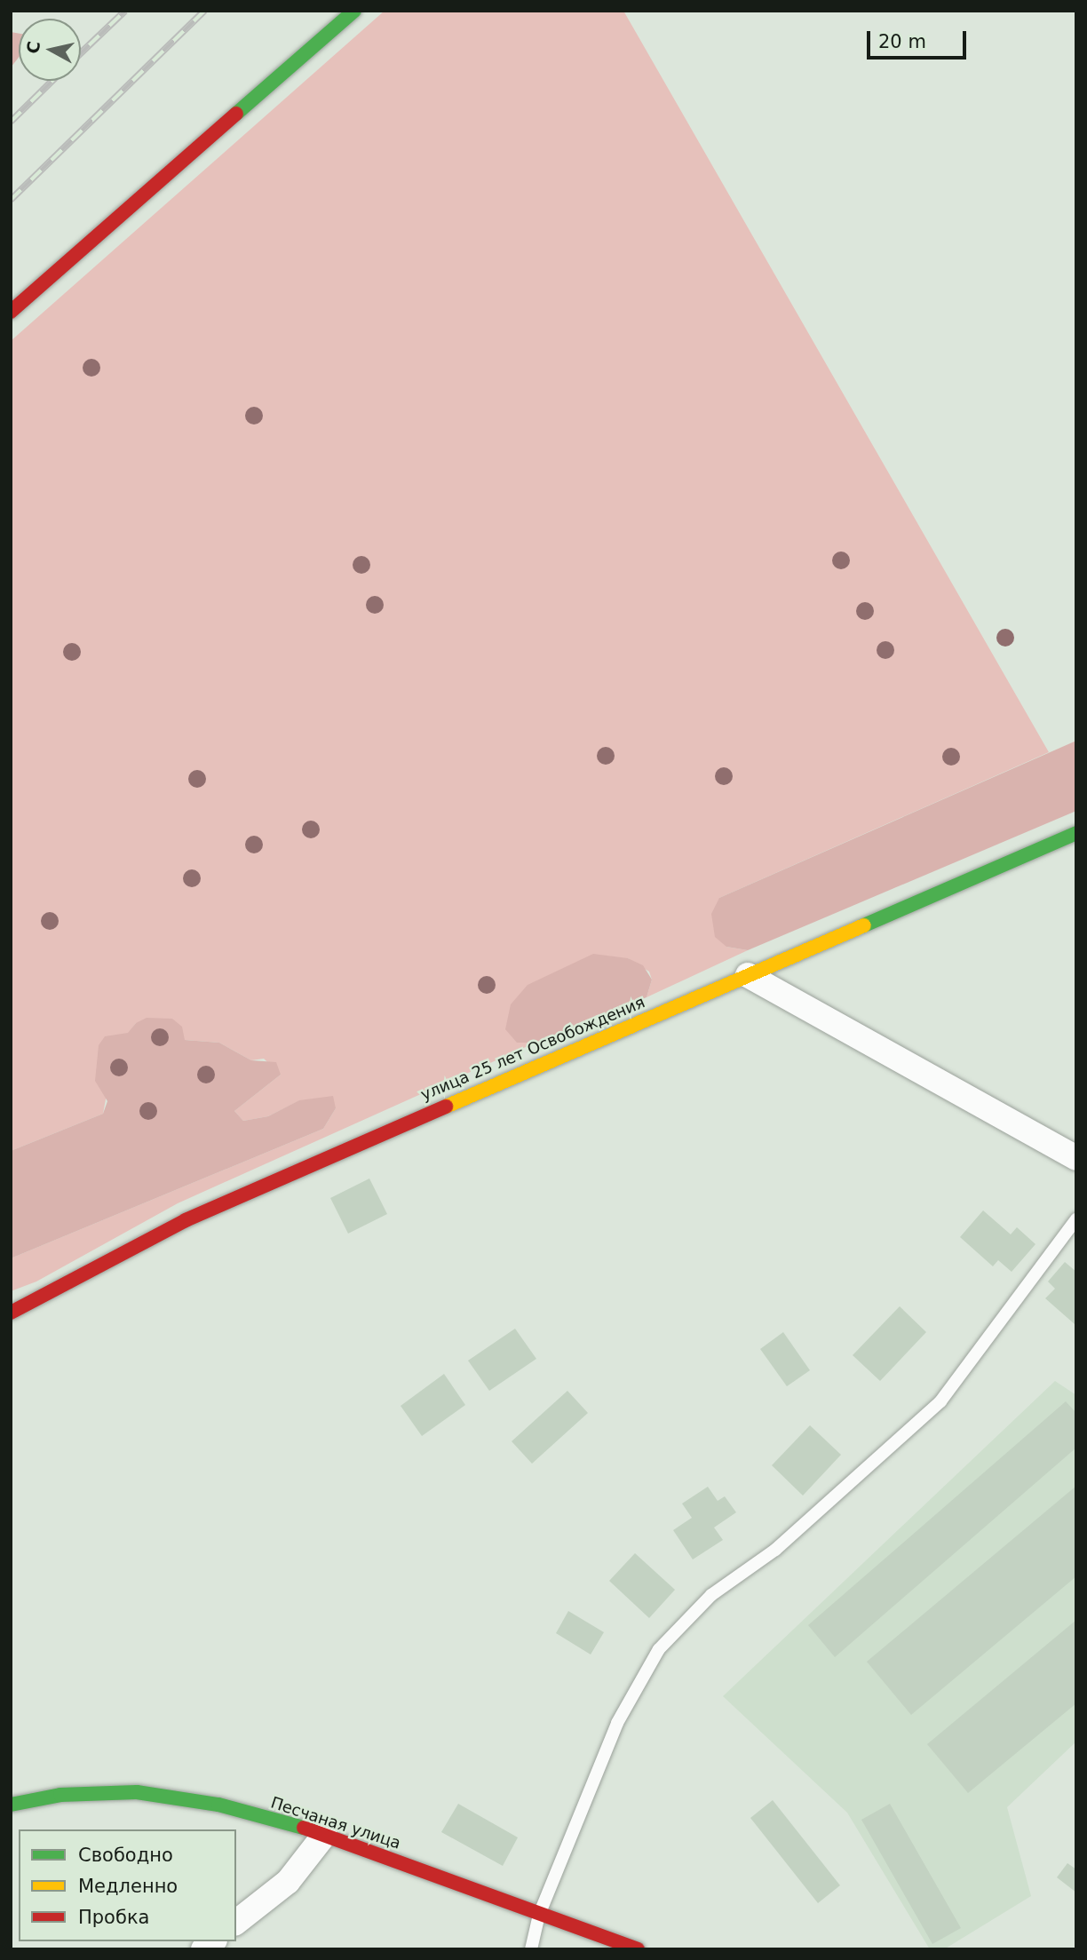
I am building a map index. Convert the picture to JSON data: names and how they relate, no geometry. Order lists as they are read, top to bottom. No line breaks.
{"streets":{"street":["улица 25 лет Освобождения","Песчаная улица"]},"legend":["Свободно","Медленно","Пробка"],"scale_bar":"20 m","north":"left"}
